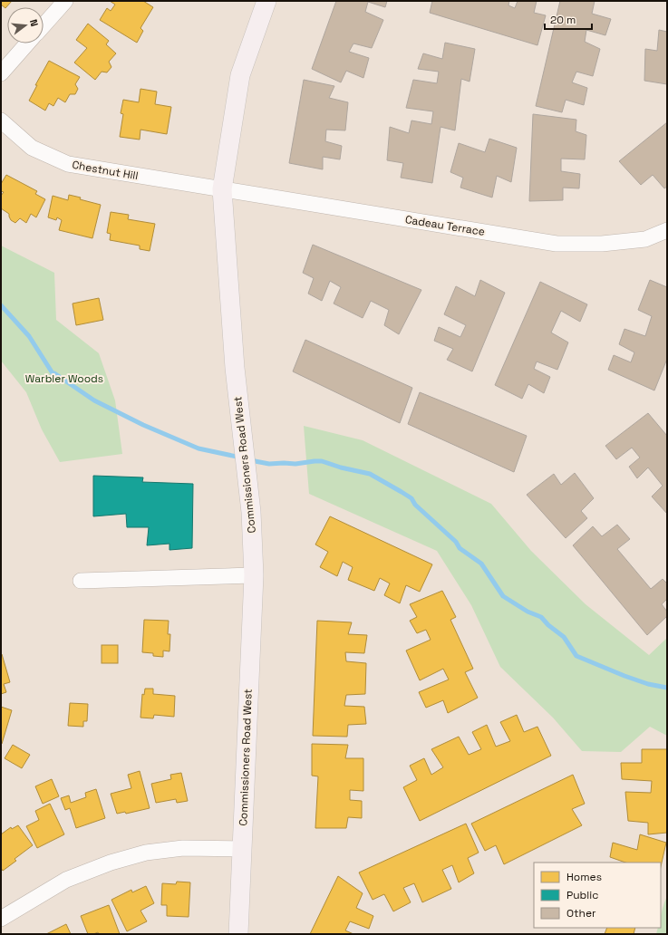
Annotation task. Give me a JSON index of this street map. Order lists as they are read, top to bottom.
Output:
{
  "streets": {
    "main road": ["Commissioners Road West"],
    "street": ["Chestnut Hill", "Cadeau Terrace"]
  },
  "crossings": [
    ["Chestnut Hill", "Cadeau Terrace"],
    ["Chestnut Hill", "Commissioners Road West"],
    ["Cadeau Terrace", "Commissioners Road West"]
  ],
  "parks": ["Warbler Woods"],
  "legend": ["Homes", "Public", "Other"],
  "scale_bar": "20 m",
  "north": "right"
}
